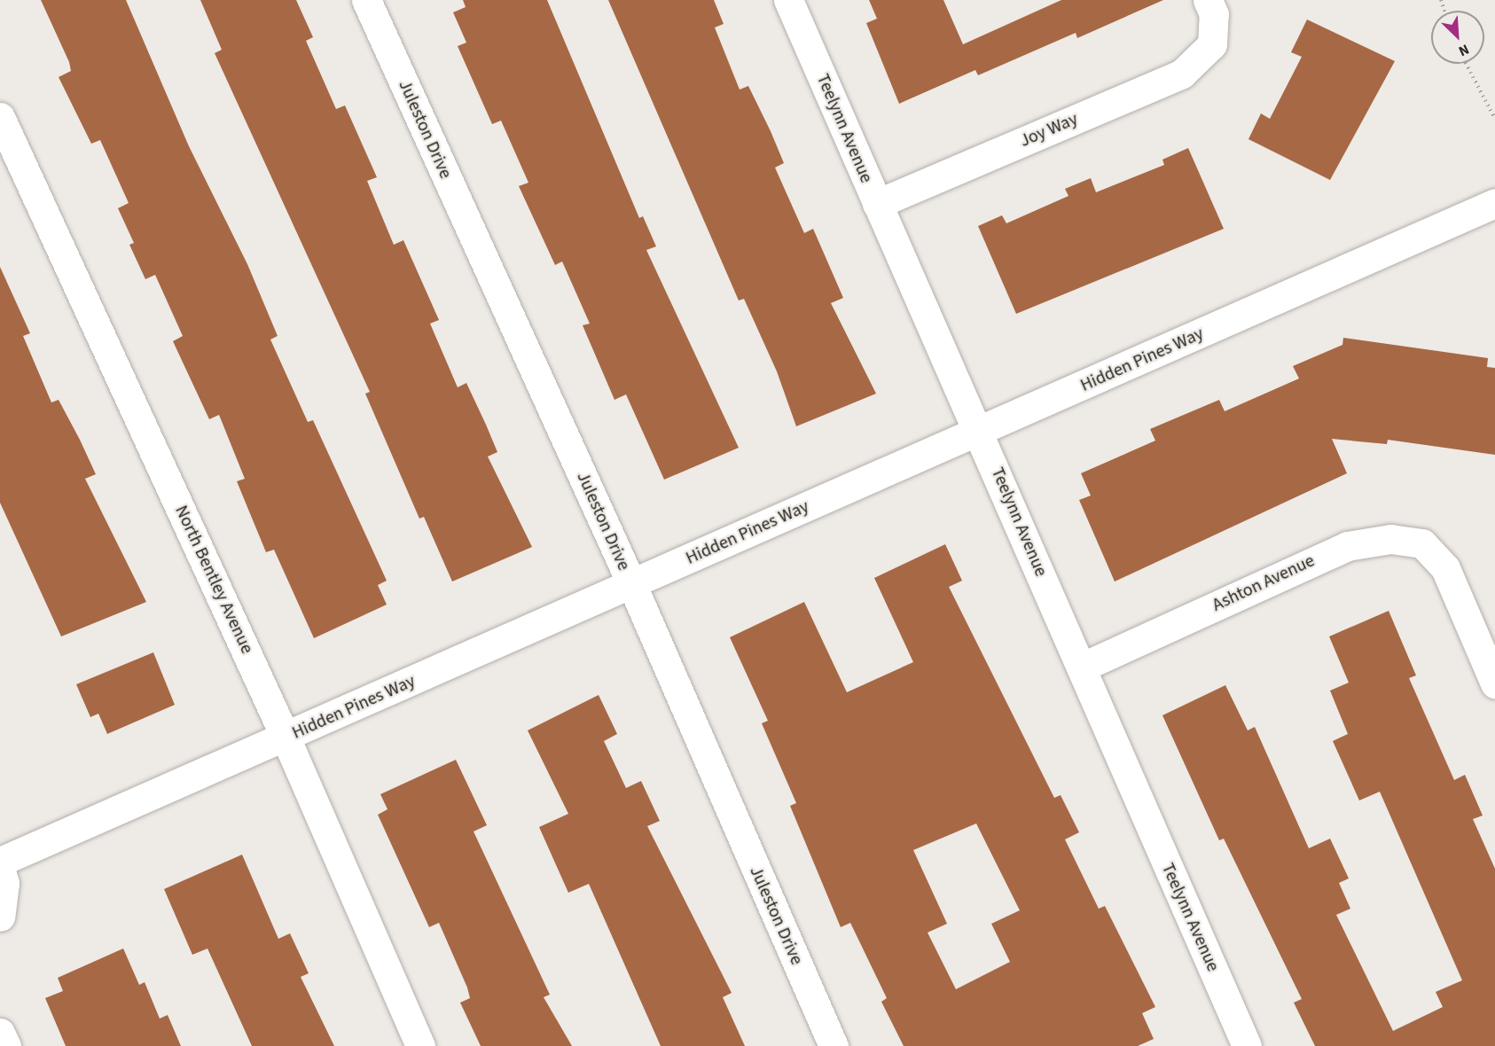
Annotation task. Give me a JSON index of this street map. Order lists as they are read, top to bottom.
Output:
{
  "streets": {
    "street": [
      "Teelynn Avenue",
      "Juleston Drive",
      "Joy Way",
      "Hidden Pines Way",
      "North Bentley Avenue",
      "Ashton Avenue"
    ]
  },
  "crossings": [
    ["Teelynn Avenue", "Joy Way"],
    ["Teelynn Avenue", "Hidden Pines Way"],
    ["Teelynn Avenue", "Ashton Avenue"],
    ["Juleston Drive", "Hidden Pines Way"],
    ["Hidden Pines Way", "North Bentley Avenue"]
  ],
  "north": "bottom right"
}
